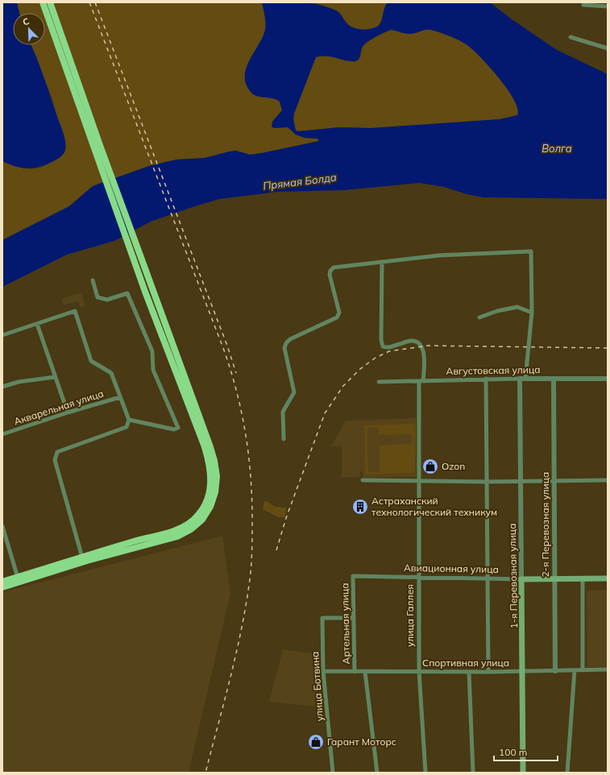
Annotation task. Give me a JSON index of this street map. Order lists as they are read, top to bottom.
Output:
{
  "streets": {
    "main road": ["Авиационная улица", "1-я Перевозная улица"],
    "street": [
      "Августовская улица",
      "Акварельная улица",
      "2-я Перевозная улица",
      "улица Галлея",
      "Артельная улица",
      "Спортивная улица",
      "улица Ботвина"
    ]
  },
  "crossings": [
    ["Августовская улица", "2-я Перевозная улица"],
    ["Августовская улица", "1-я Перевозная улица"],
    ["Августовская улица", "улица Галлея"],
    ["2-я Перевозная улица", "Авиационная улица"],
    ["2-я Перевозная улица", "Спортивная улица"],
    ["Авиационная улица", "1-я Перевозная улица"],
    ["Авиационная улица", "улица Галлея"],
    ["Авиационная улица", "Артельная улица"],
    ["1-я Перевозная улица", "Спортивная улица"],
    ["улица Галлея", "Спортивная улица"],
    ["Артельная улица", "Спортивная улица"],
    ["Артельная улица", "улица Ботвина"],
    ["Спортивная улица", "улица Ботвина"]
  ],
  "water": ["Волга", "Прямая Болда"],
  "places": {
    "shop": ["Ozon", "Гарант Моторс"],
    "building": ["Астраханский технологический техникум"]
  },
  "scale_bar": "100 m",
  "north": "top left"
}
